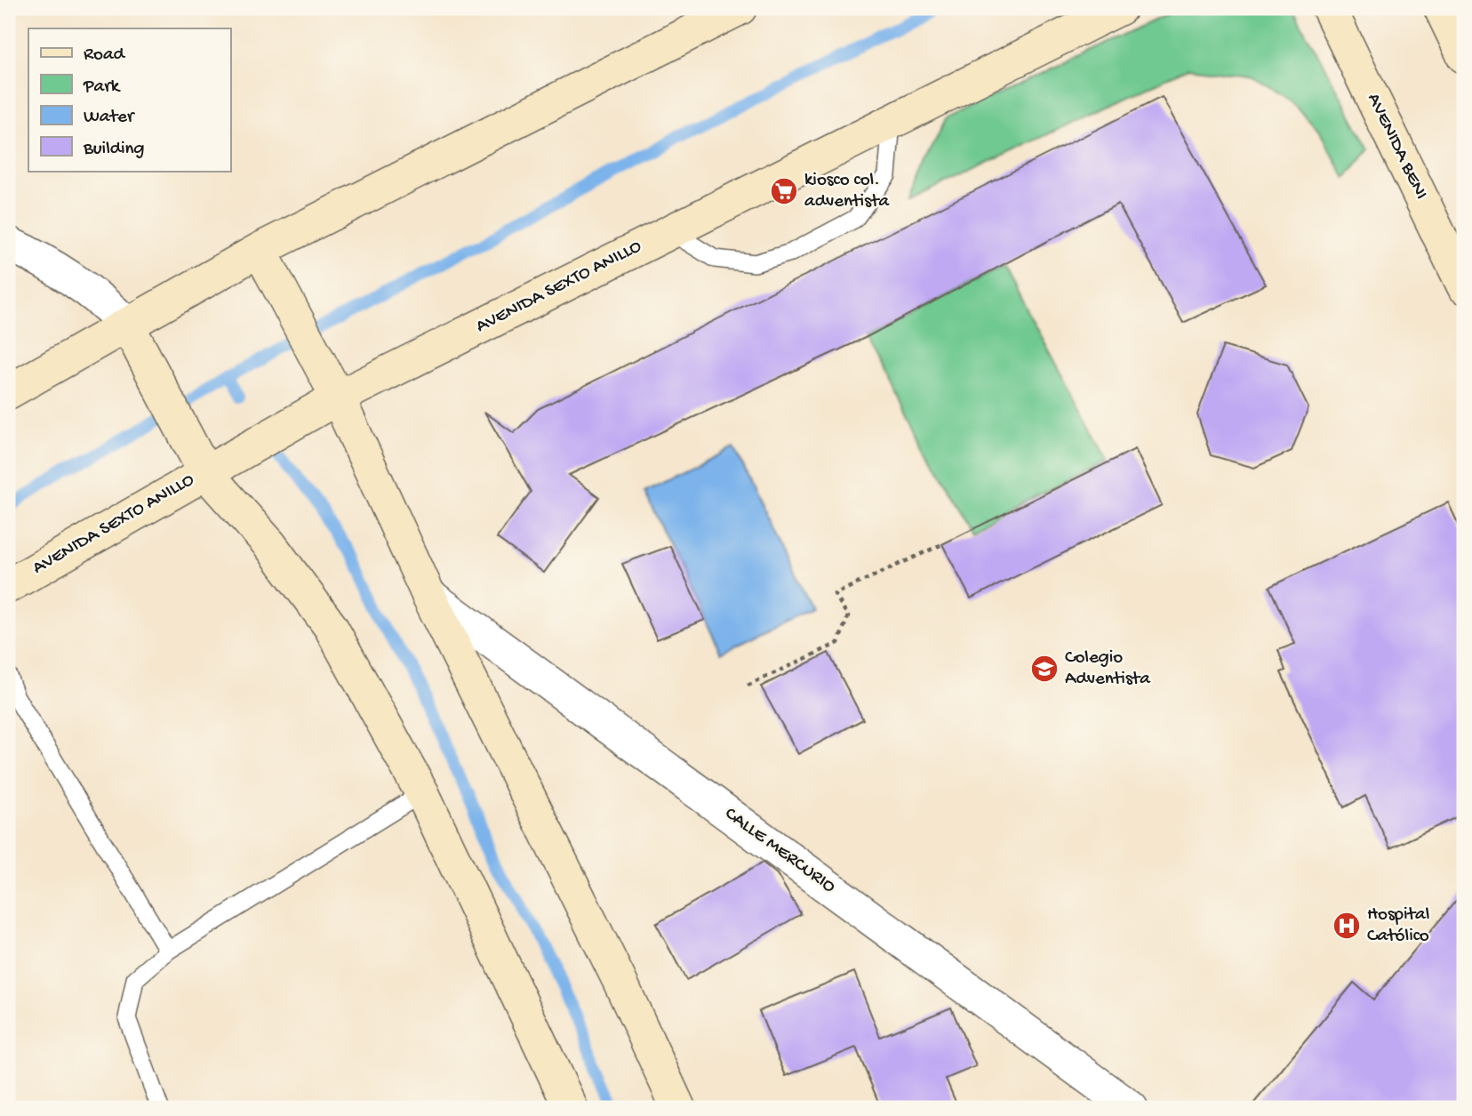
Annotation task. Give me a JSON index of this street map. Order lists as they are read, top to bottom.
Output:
{
  "streets": {
    "street": ["AVENIDA BENI", "AVENIDA SEXTO ANILLO", "CALLE MERCURIO"]
  },
  "places": {
    "supermarket": ["kiosco col. adventista"],
    "school or university": ["Colegio Adventista"],
    "hospital": ["Hospital Católico"]
  },
  "legend": [
    "Road",
    "Park",
    "Water",
    "Building"
  ]
}
